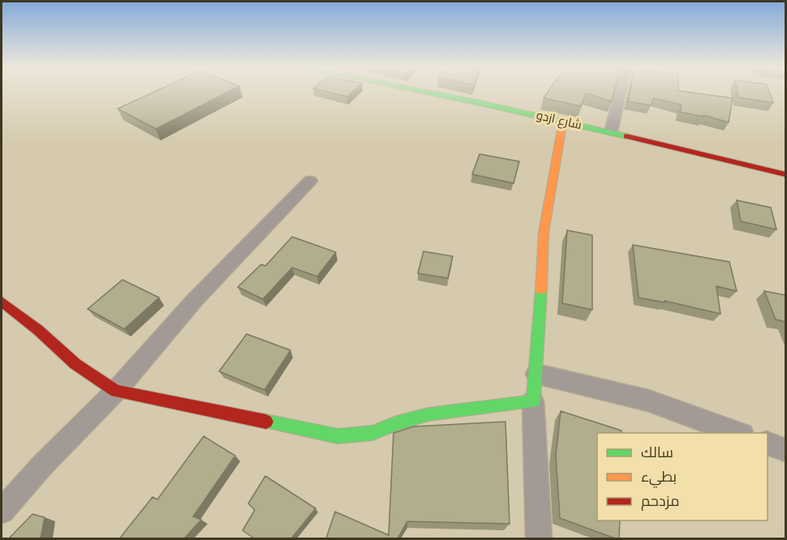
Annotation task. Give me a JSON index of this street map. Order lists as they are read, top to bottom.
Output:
{
  "streets": {
    "street": ["شارع ازدو"]
  },
  "legend": ["سالك", "بطيء", "مزدحم"]
}
